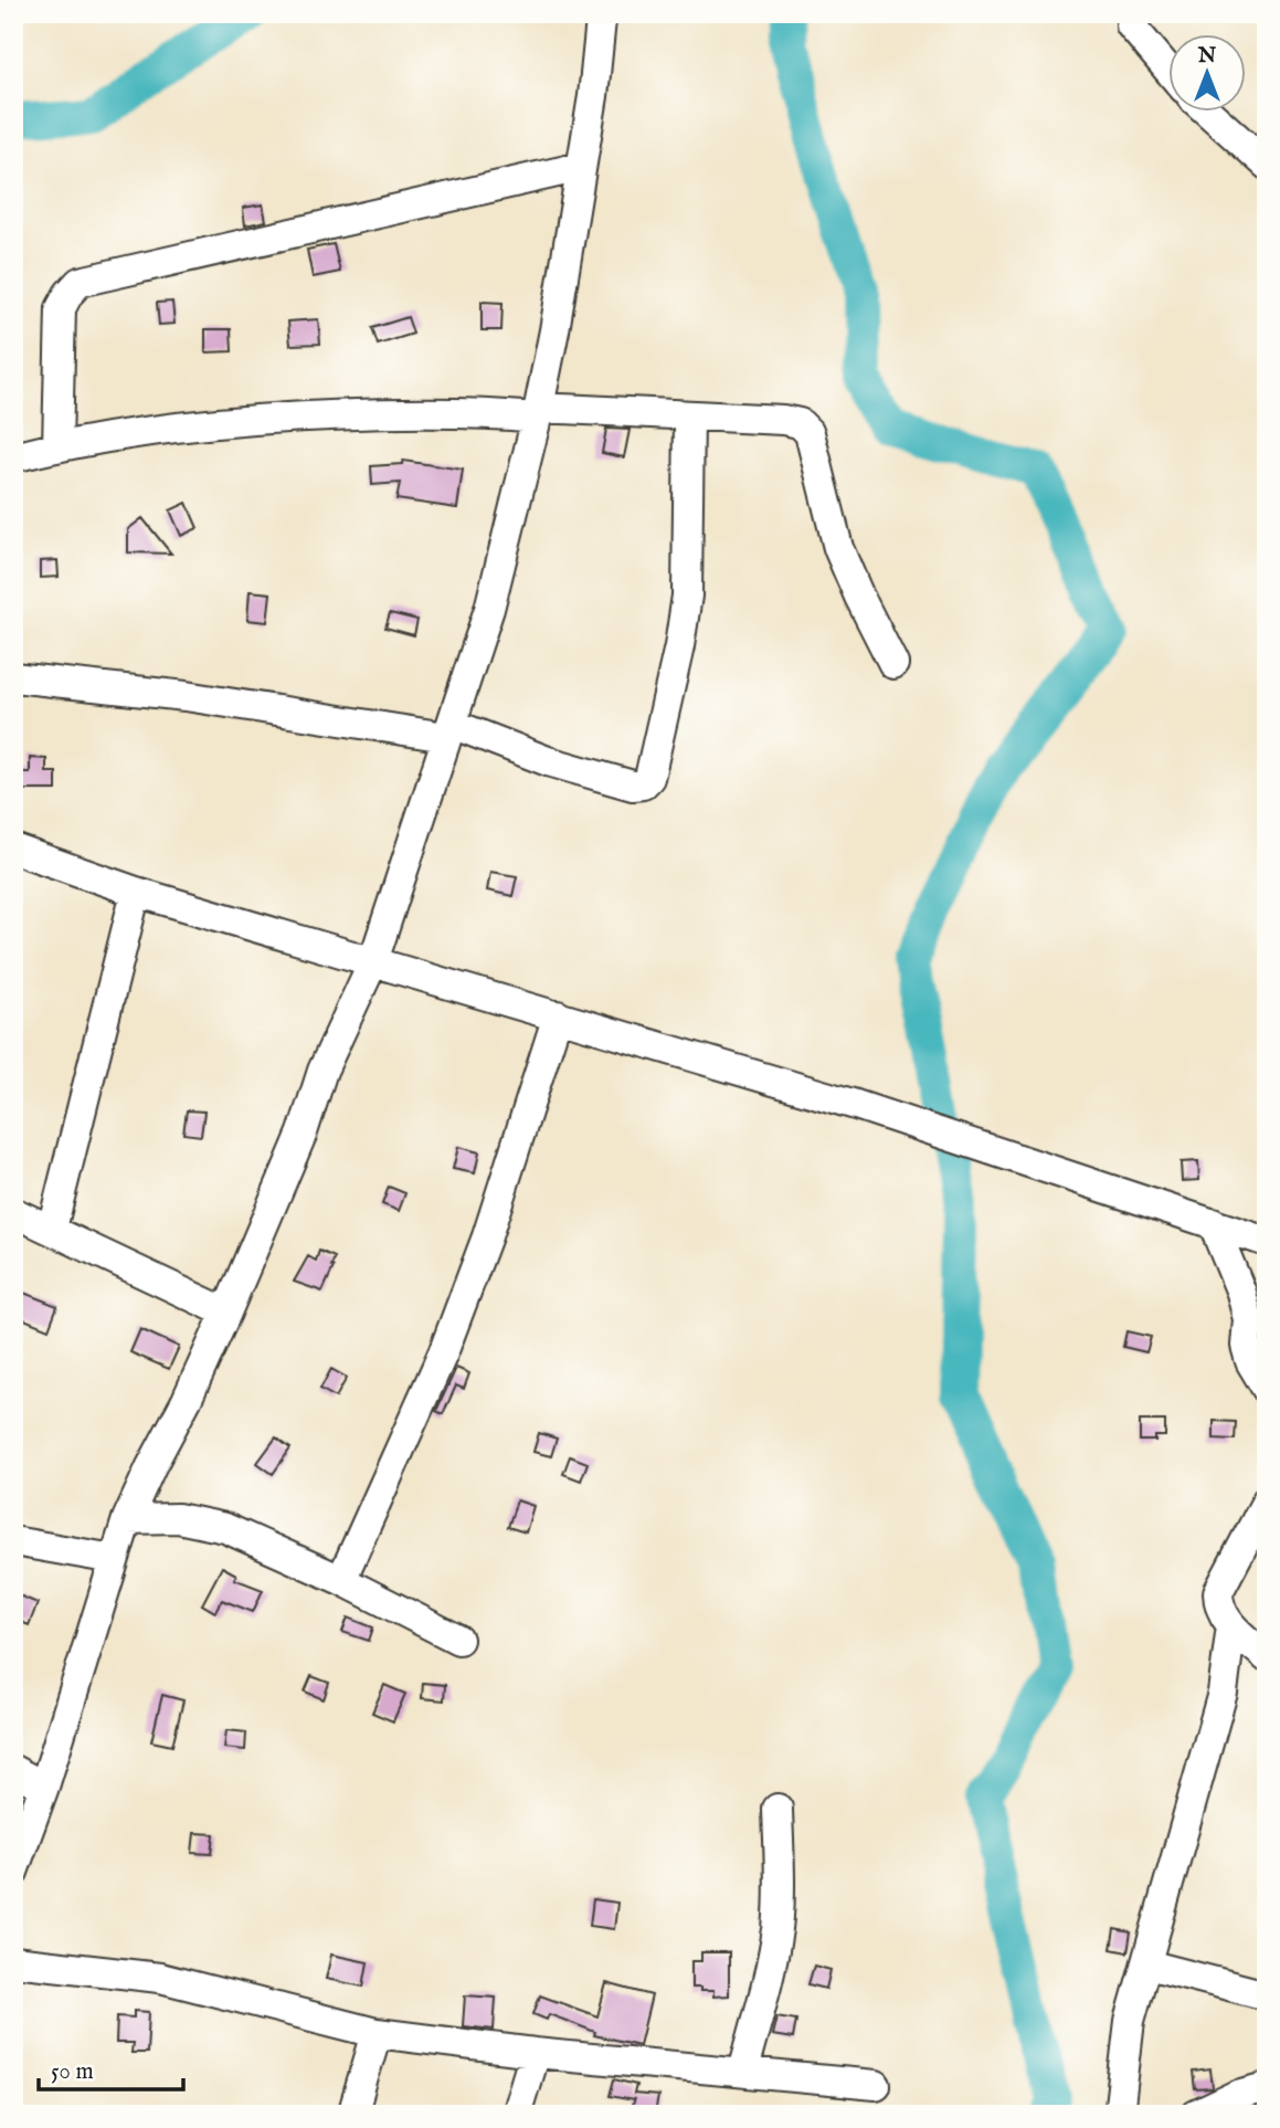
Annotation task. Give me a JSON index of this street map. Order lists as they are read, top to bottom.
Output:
{
  "scale_bar": "50 m",
  "north": "top"
}
